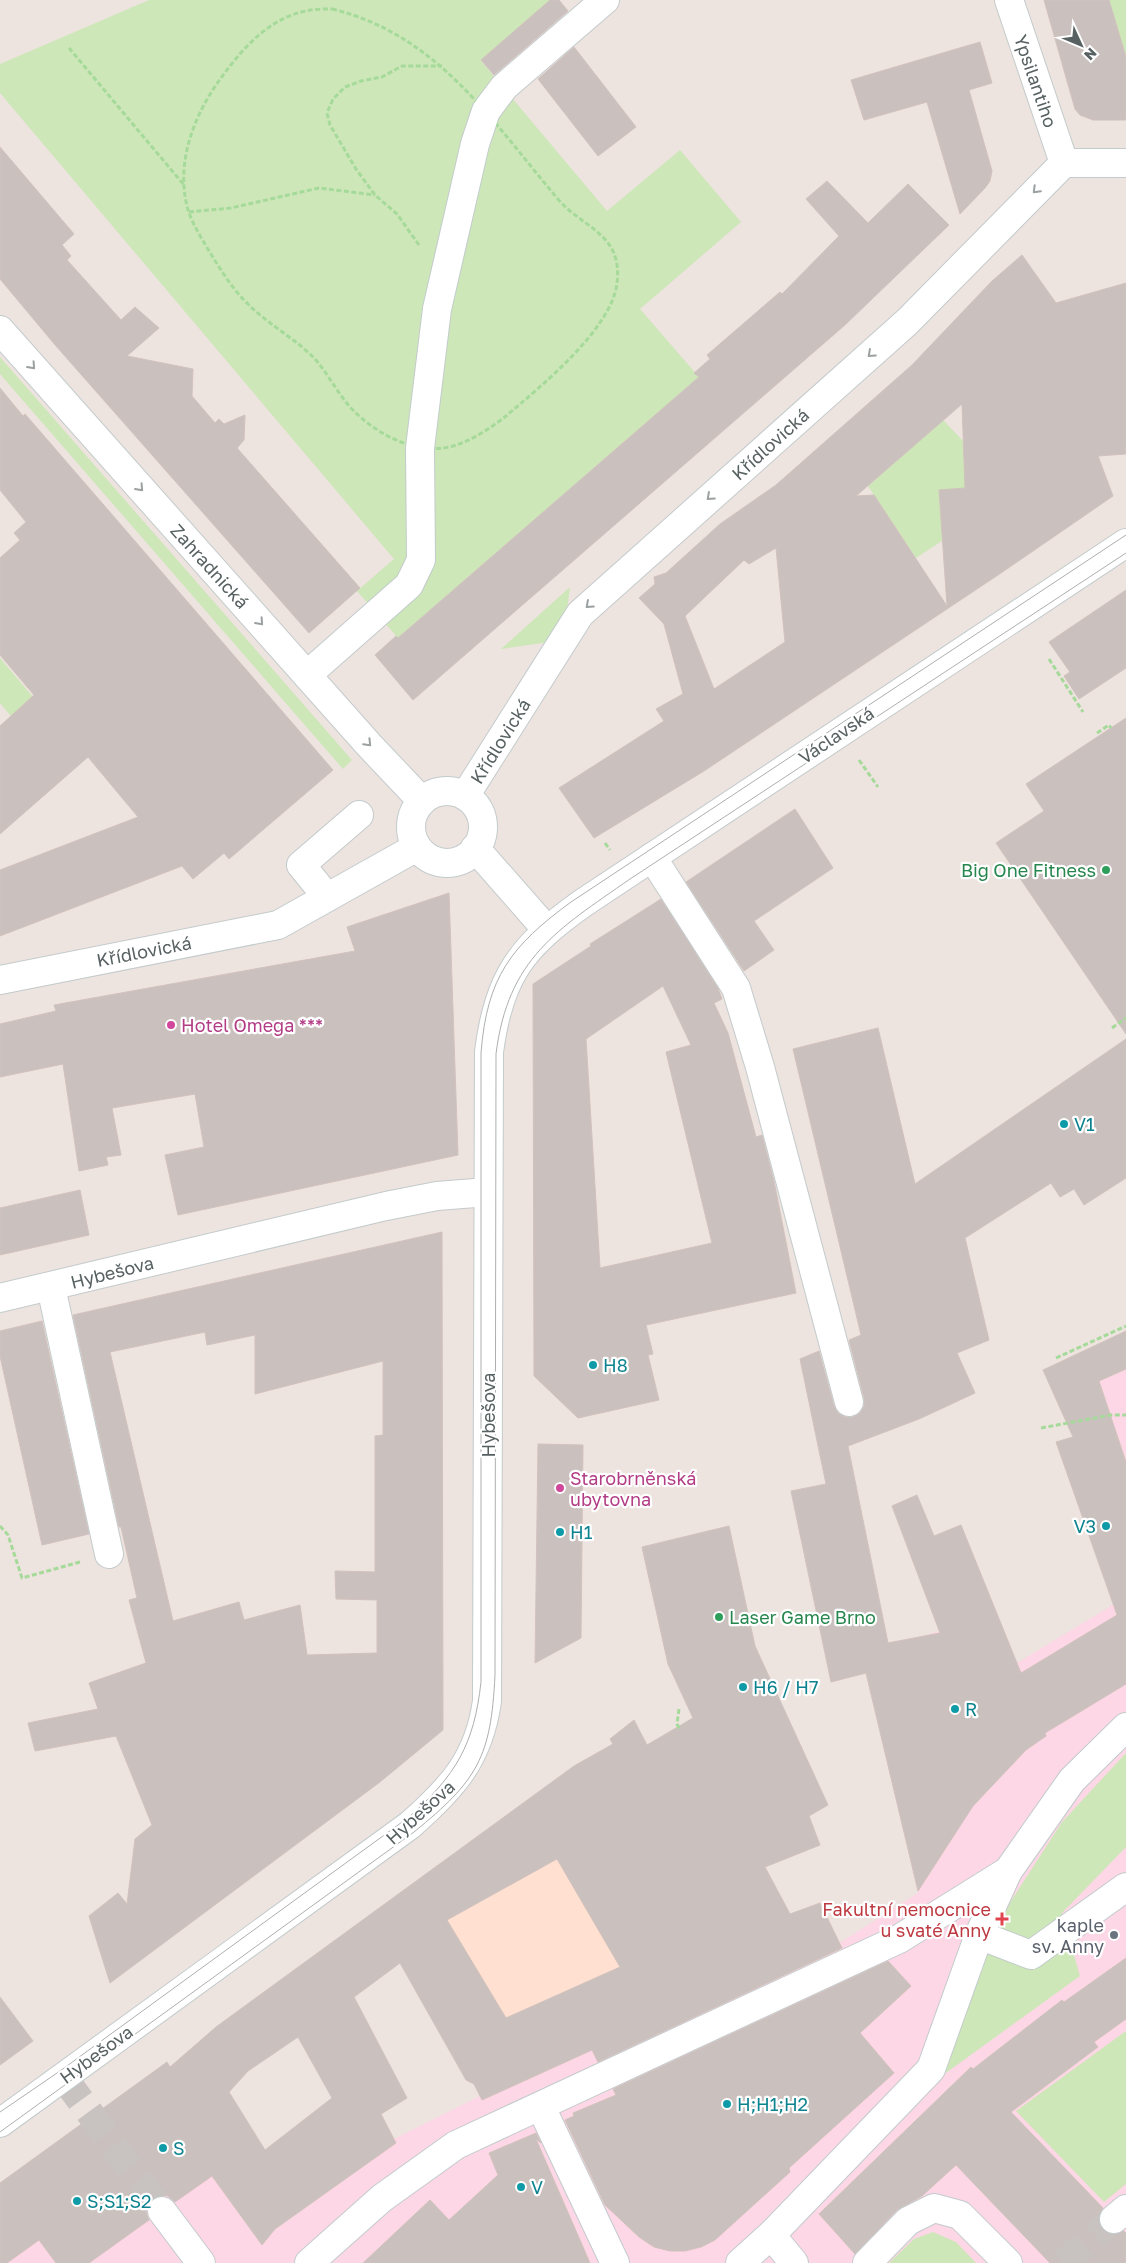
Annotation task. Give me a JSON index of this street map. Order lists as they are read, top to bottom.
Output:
{
  "streets": {
    "street": [
      "Ypsilantiho",
      "Křídlovická",
      "Zahradnická",
      "Václavská",
      "Hybešova"
    ]
  },
  "crossings": [
    ["Ypsilantiho", "Křídlovická"],
    ["Křídlovická", "Zahradnická"],
    ["Václavská", "Hybešova"]
  ],
  "one_way": ["Křídlovická", "Zahradnická"],
  "places": {
    "other": [
      "Big One Fitness",
      "Hotel Omega ***",
      "V1",
      "H8",
      "Starobrněnská ubytovna",
      "V3",
      "H1",
      "Laser Game Brno",
      "H6 / H7",
      "R",
      "kaple sv. Anny",
      "H;H1;H2",
      "S",
      "V",
      "S;S1;S2"
    ],
    "health": ["Fakultní nemocnice u svaté Anny"]
  },
  "north": "bottom right"
}
